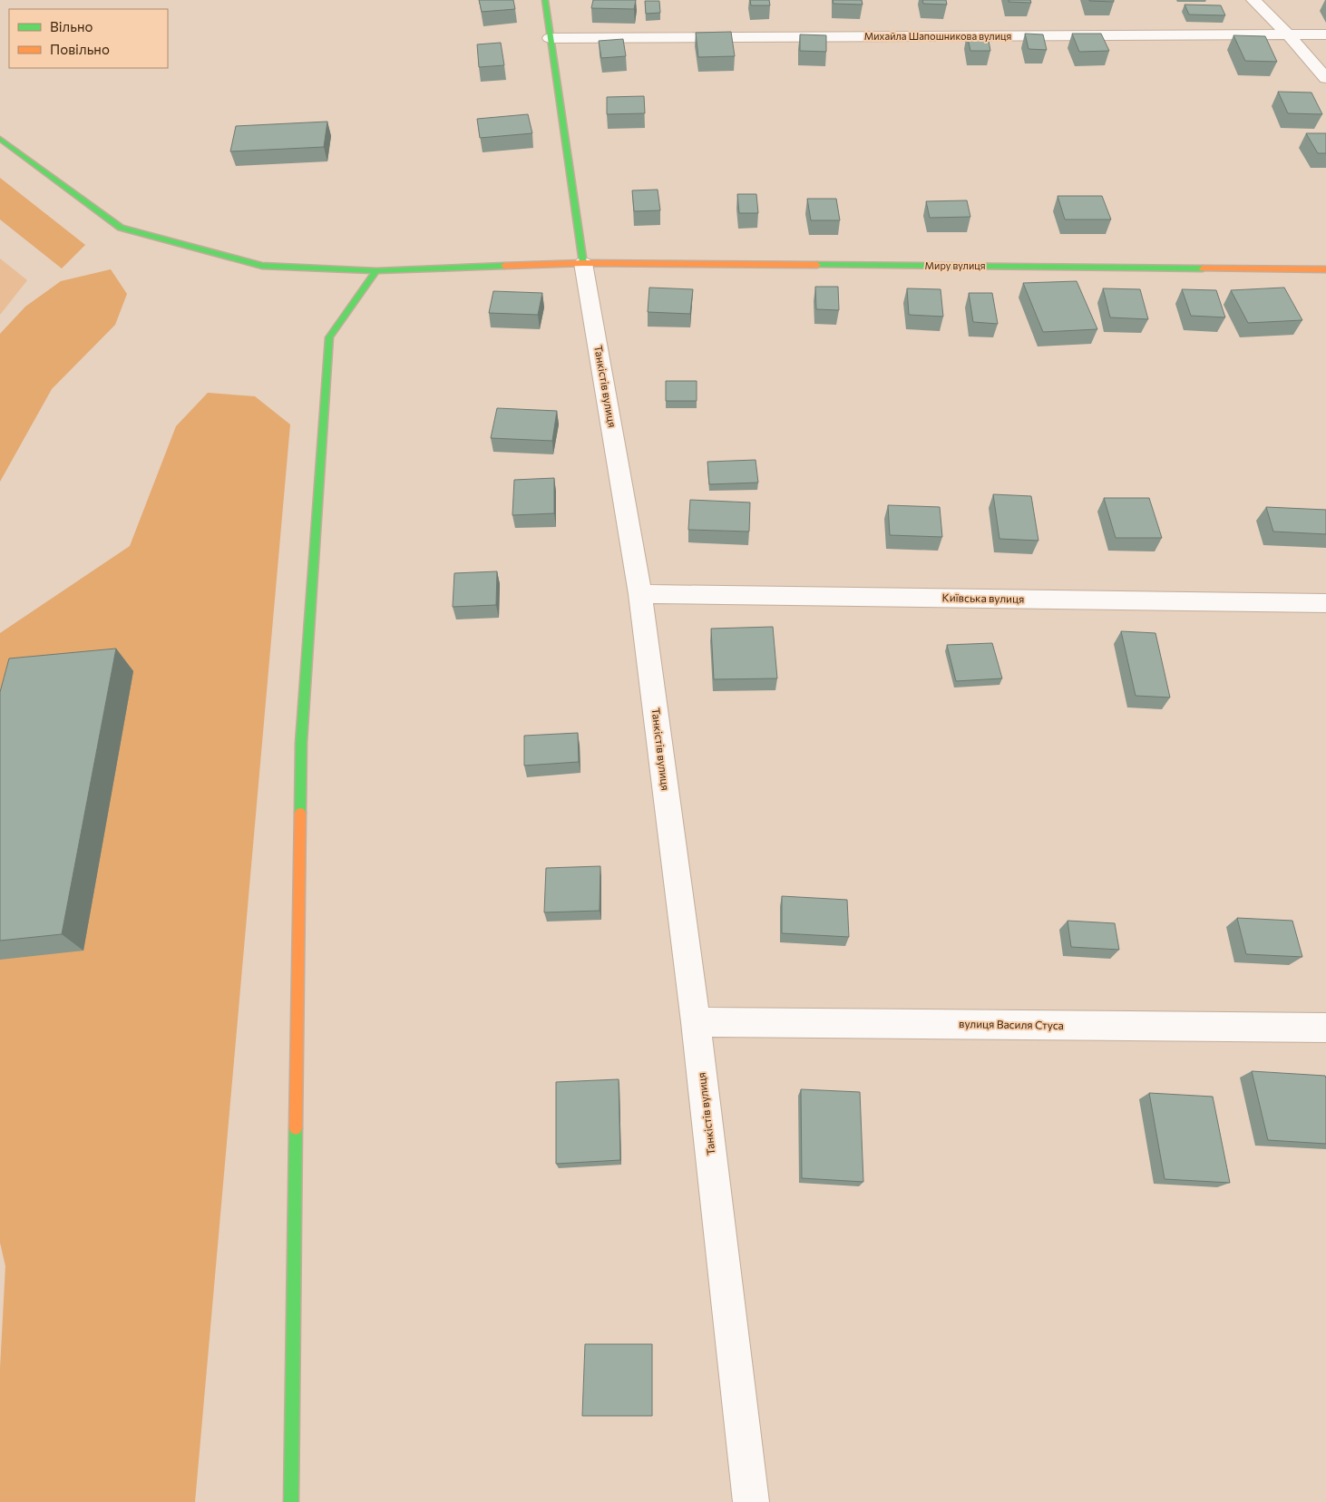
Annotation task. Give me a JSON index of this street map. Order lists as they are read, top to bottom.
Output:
{
  "streets": {
    "street": [
      "Михайла Шапошникова вулиця",
      "Миру вулиця",
      "Танкістів вулиця",
      "Київська вулиця",
      "вулиця Василя Стуса"
    ]
  },
  "crossings": [
    ["Михайла Шапошникова вулиця", "Танкістів вулиця"],
    ["Миру вулиця", "Танкістів вулиця"],
    ["Танкістів вулиця", "Київська вулиця"],
    ["Танкістів вулиця", "вулиця Василя Стуса"]
  ],
  "legend": ["Вільно", "Повільно"]
}
